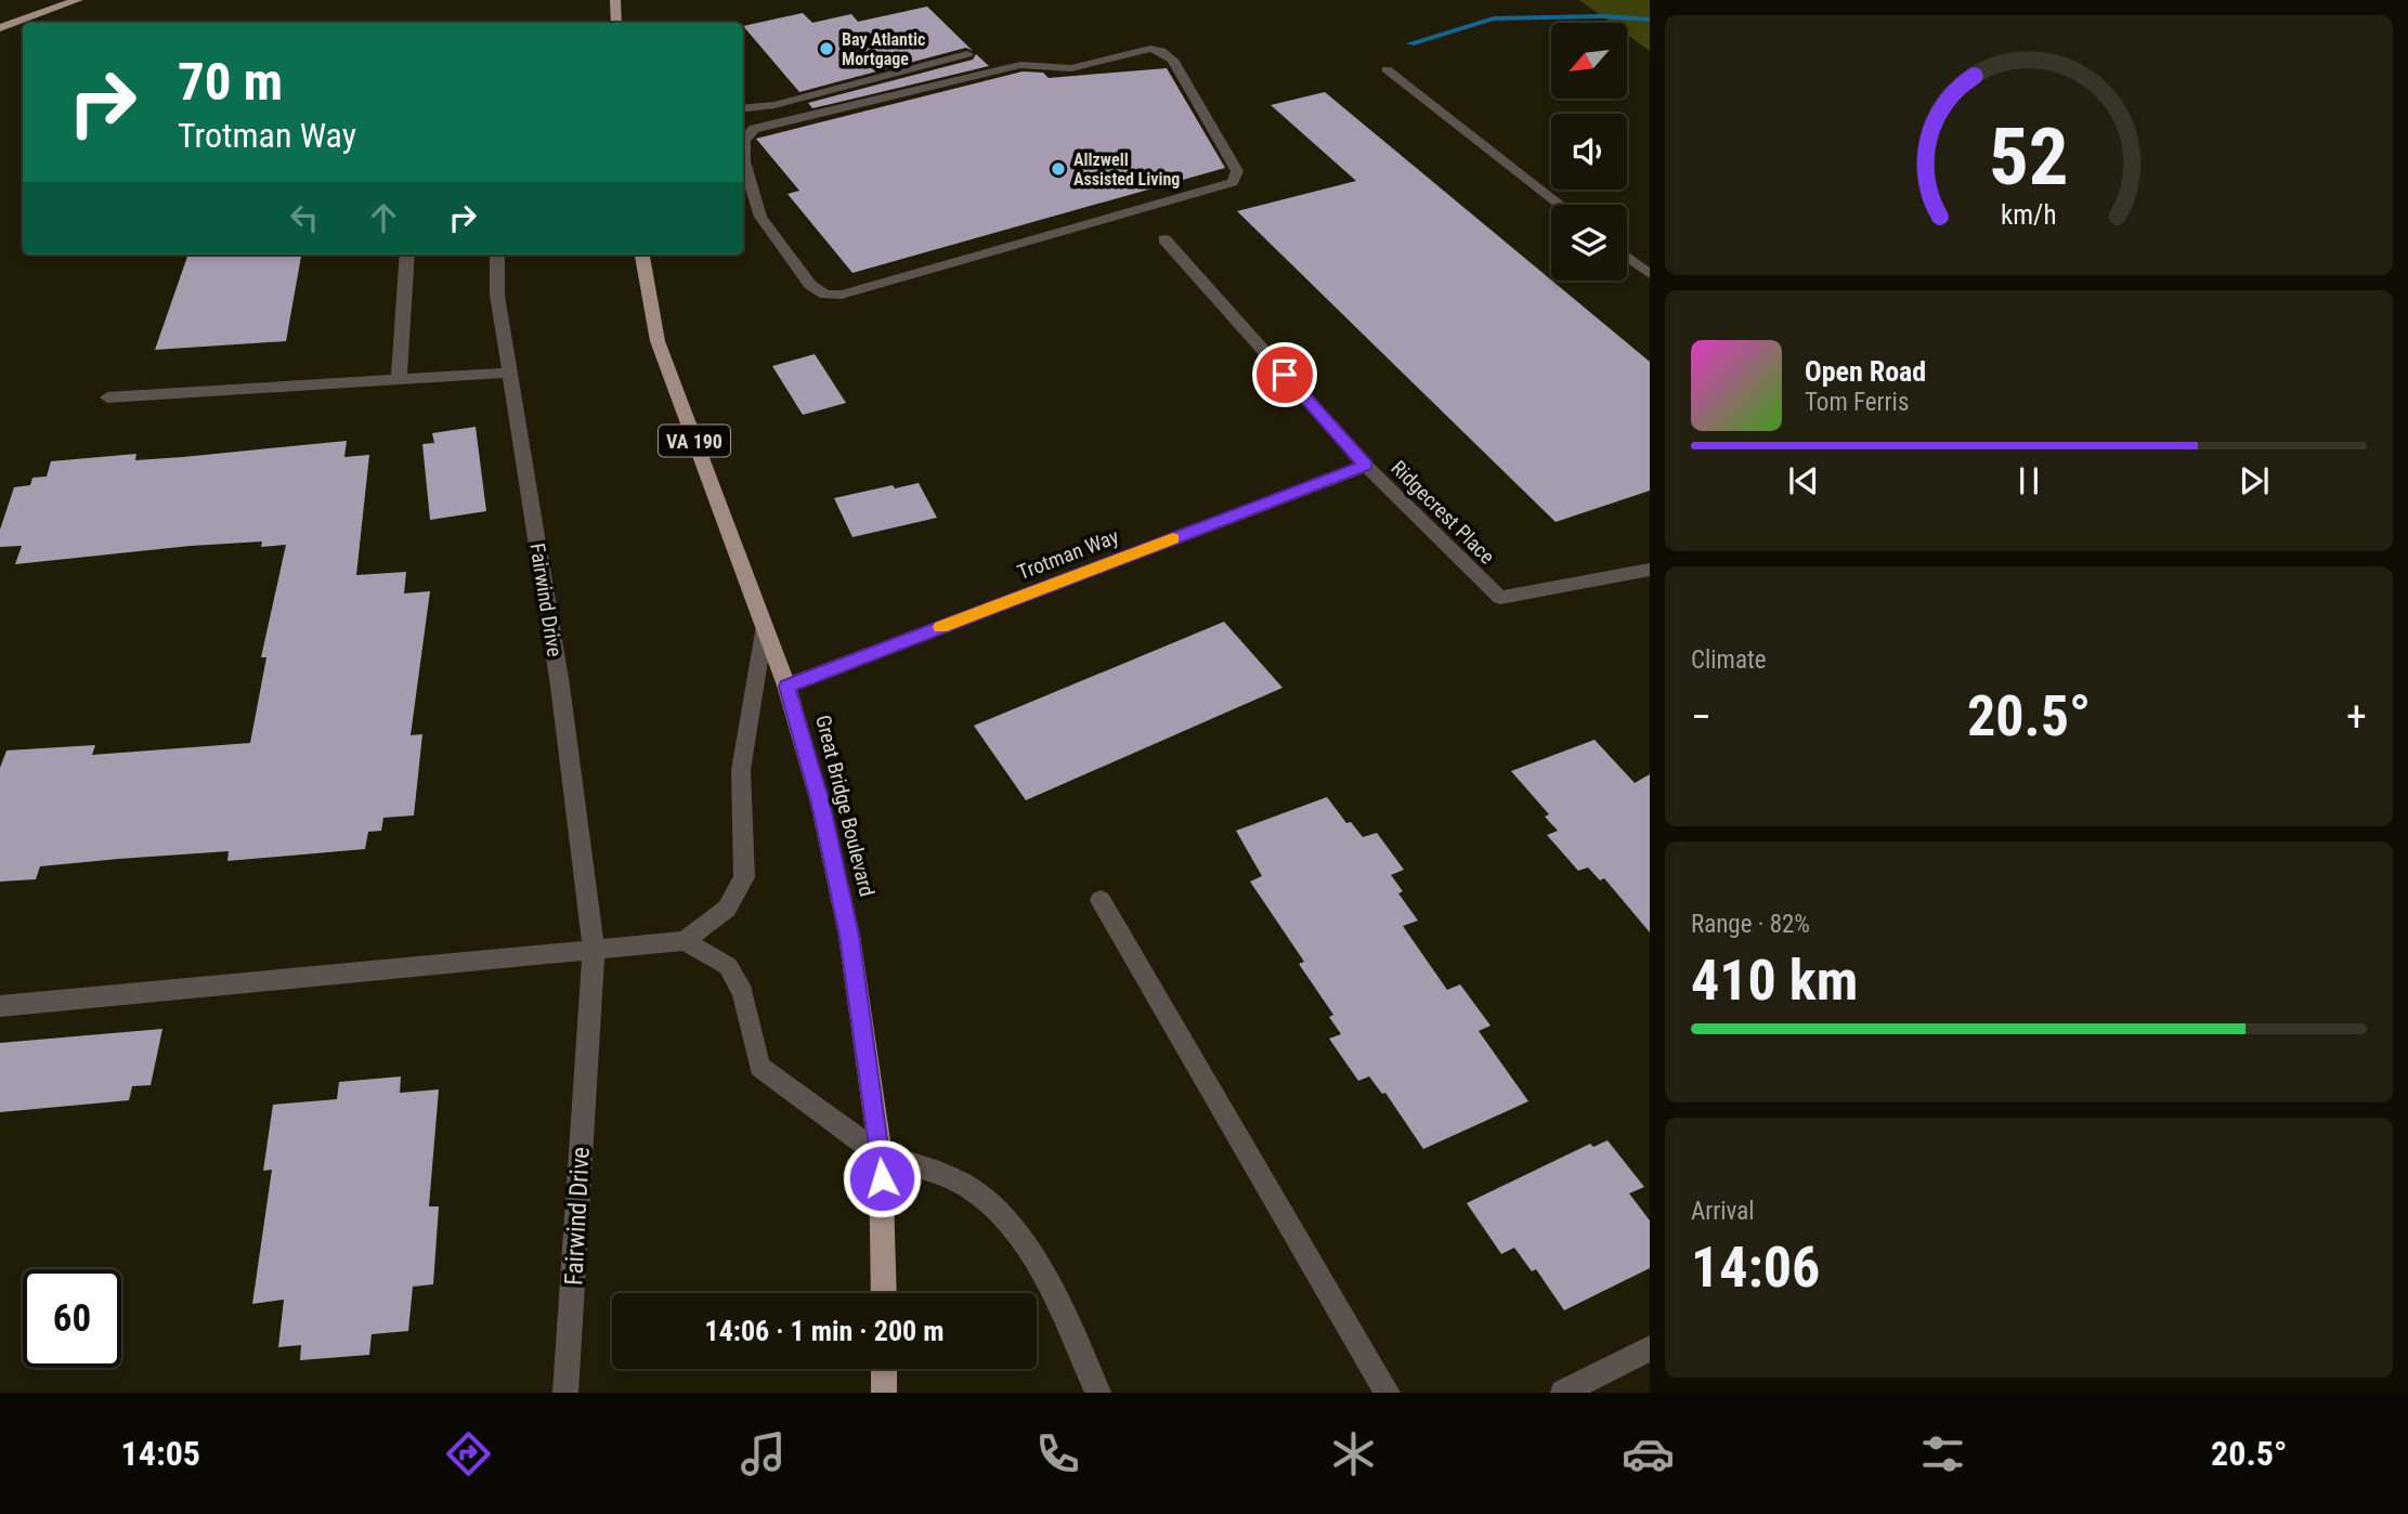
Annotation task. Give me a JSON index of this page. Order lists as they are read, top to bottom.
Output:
{
  "streets": {
    "main road": ["VA 190", "Great Bridge Boulevard"],
    "street": ["Ridgecrest Place", "Trotman Way", "Fairwind Drive"]
  },
  "crossings": [
    ["Ridgecrest Place", "Trotman Way"],
    ["Trotman Way", "Great Bridge Boulevard"]
  ],
  "places": ["Bay Atlantic Mortgage", "Allzwell Assisted Living"],
  "north": "bottom left",
  "page": {
    "turn": ["70 m", "Trotman Way"],
    "song": ["Open Road", "Tom Ferris"],
    "tile": [
      "Climate",
      ["Range · 82%", "410 km"],
      ["Arrival", "14:06"]
    ],
    "heat": ["−", "20.5°", "+"],
    "limit": "60",
    "trip": "14:06 · 1 min · 200 m",
    "tabs": ["14:05", "20.5°"],
    "gauge": ["52", "km/h"]
  }
}
